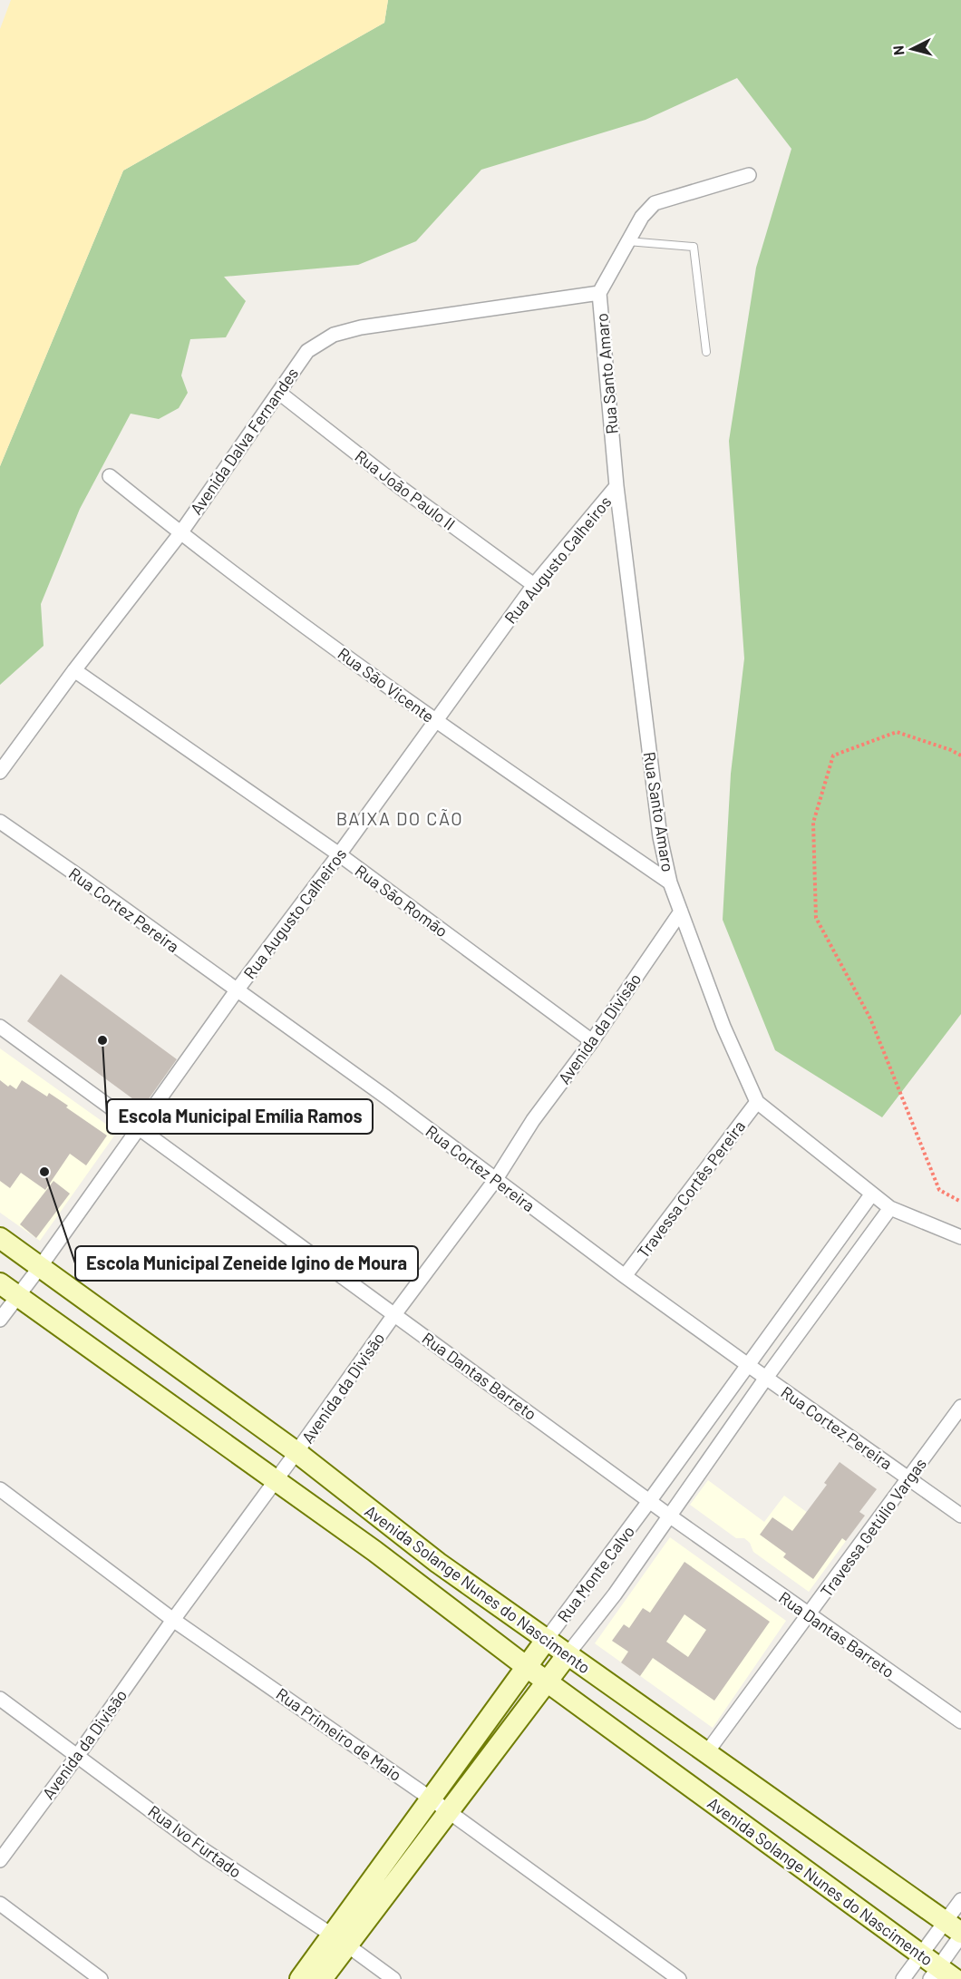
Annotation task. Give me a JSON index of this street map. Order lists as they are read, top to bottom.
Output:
{
  "streets": {
    "main road": ["Rua Monte Calvo", "Avenida Solange Nunes do Nascimento"],
    "street": [
      "Rua Santo Amaro",
      "Avenida Dalva Fernandes",
      "Rua João Paulo II",
      "Rua Augusto Calheiros",
      "Rua São Vicente",
      "Rua São Romão",
      "Rua Cortez Pereira",
      "Avenida da Divisão",
      "Travessa Cortês Pereira",
      "Rua Dantas Barreto",
      "Travessa Getúlio Vargas",
      "Rua Primeiro de Maio",
      "Rua Ivo Furtado"
    ]
  },
  "crossings": [
    ["Rua Santo Amaro", "Avenida Dalva Fernandes"],
    ["Rua Santo Amaro", "Rua Augusto Calheiros"],
    ["Rua Santo Amaro", "Rua São Vicente"],
    ["Rua Santo Amaro", "Avenida da Divisão"],
    ["Rua Santo Amaro", "Travessa Cortês Pereira"],
    ["Rua Santo Amaro", "Rua Monte Calvo"],
    ["Avenida Dalva Fernandes", "Rua João Paulo II"],
    ["Avenida Dalva Fernandes", "Rua São Vicente"],
    ["Avenida Dalva Fernandes", "Rua São Romão"],
    ["Rua João Paulo II", "Rua Augusto Calheiros"],
    ["Rua Augusto Calheiros", "Rua São Vicente"],
    ["Rua Augusto Calheiros", "Rua São Romão"],
    ["Rua Augusto Calheiros", "Rua Cortez Pereira"],
    ["Rua Augusto Calheiros", "Rua Dantas Barreto"],
    ["Rua Augusto Calheiros", "Avenida Solange Nunes do Nascimento"],
    ["Rua São Romão", "Avenida da Divisão"],
    ["Rua Cortez Pereira", "Avenida da Divisão"],
    ["Rua Cortez Pereira", "Travessa Cortês Pereira"],
    ["Rua Cortez Pereira", "Travessa Getúlio Vargas"],
    ["Rua Cortez Pereira", "Rua Monte Calvo"],
    ["Avenida da Divisão", "Rua Dantas Barreto"],
    ["Avenida da Divisão", "Avenida Solange Nunes do Nascimento"],
    ["Avenida da Divisão", "Rua Primeiro de Maio"],
    ["Avenida da Divisão", "Rua Ivo Furtado"],
    ["Rua Dantas Barreto", "Travessa Getúlio Vargas"],
    ["Rua Dantas Barreto", "Rua Monte Calvo"],
    ["Travessa Getúlio Vargas", "Avenida Solange Nunes do Nascimento"],
    ["Rua Monte Calvo", "Avenida Solange Nunes do Nascimento"],
    ["Rua Monte Calvo", "Rua Primeiro de Maio"],
    ["Rua Monte Calvo", "Rua Ivo Furtado"]
  ],
  "districts": ["BAIXA DO CÃO"],
  "places": ["Escola Municipal Emília Ramos", "Escola Municipal Zeneide Igino de Moura"],
  "north": "left"
}
